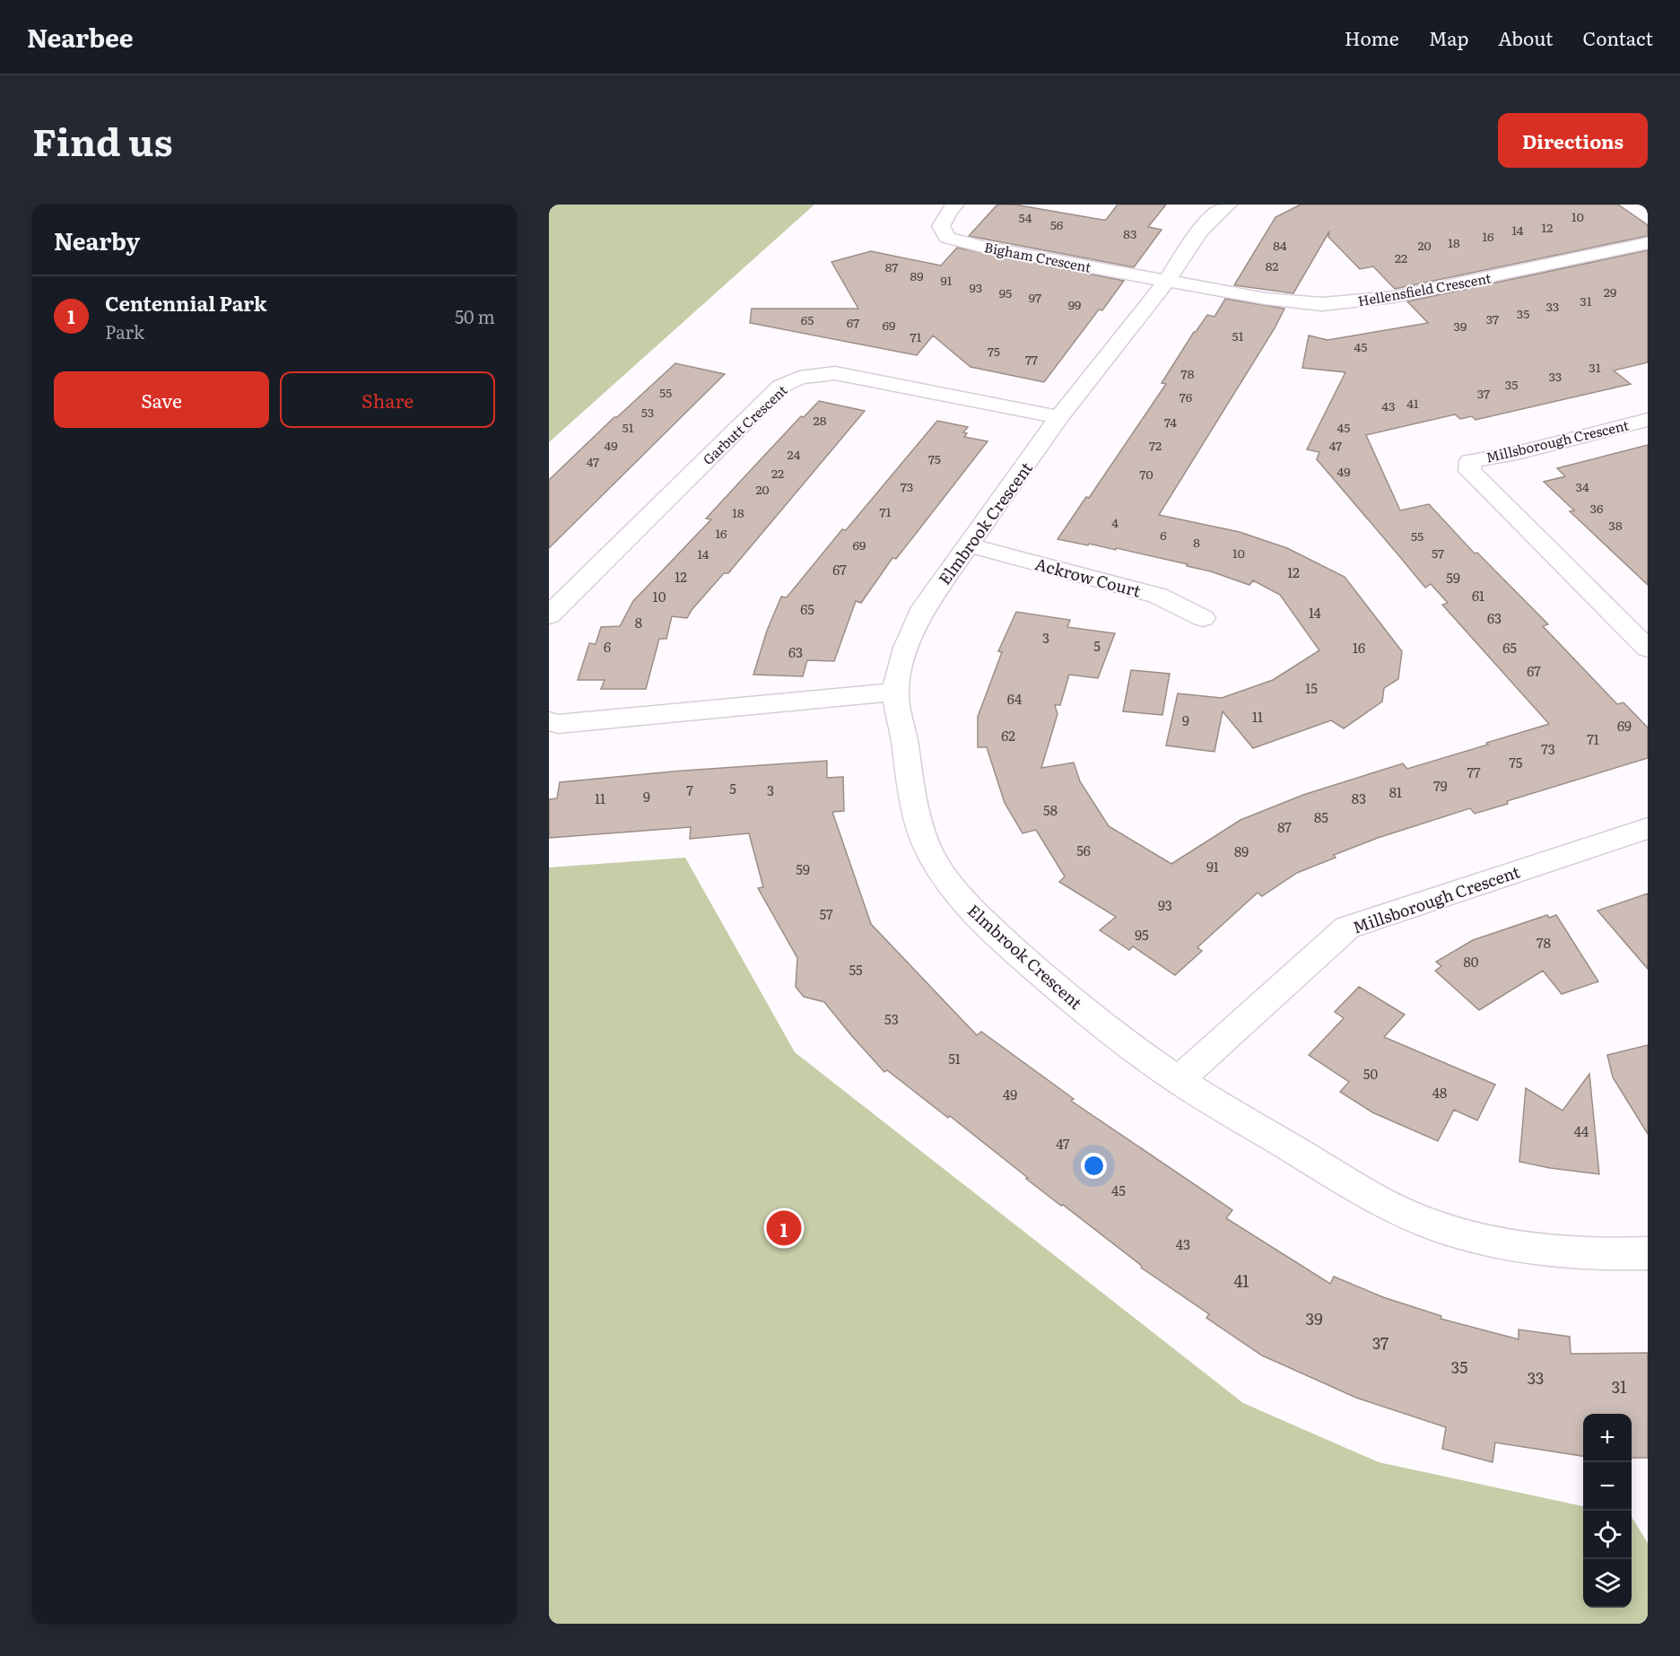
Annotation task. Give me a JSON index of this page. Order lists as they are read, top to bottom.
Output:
{
  "streets": {
    "street": [
      "Bigham Crescent",
      "Hellensfield Crescent",
      "Garbutt Crescent",
      "Millsborough Crescent",
      "Elmbrook Crescent",
      "Ackrow Court"
    ]
  },
  "crossings": [
    ["Bigham Crescent", "Hellensfield Crescent"],
    ["Bigham Crescent", "Elmbrook Crescent"],
    ["Hellensfield Crescent", "Elmbrook Crescent"],
    ["Garbutt Crescent", "Elmbrook Crescent"],
    ["Millsborough Crescent", "Elmbrook Crescent"],
    ["Elmbrook Crescent", "Ackrow Court"]
  ],
  "house_numbers": [
    "10",
    "54",
    "56",
    "12",
    "14",
    "83",
    "16",
    "18",
    "84",
    "20",
    "22",
    "82",
    "87",
    "89",
    "91",
    "93",
    "29",
    "95",
    "97",
    "31",
    "99",
    "33",
    "35",
    "37",
    "65",
    "67",
    "69",
    "39",
    "51",
    "71",
    "45",
    "75",
    "77",
    "31",
    "78",
    "33",
    "35",
    "55",
    "37",
    "76",
    "41",
    "43",
    "53",
    "28",
    "74",
    "51",
    "45",
    "49",
    "72",
    "47",
    "24",
    "75",
    "47",
    "49",
    "22",
    "70",
    "73",
    "34",
    "20",
    "36",
    "71",
    "18",
    "4",
    "38",
    "16",
    "6",
    "55",
    "8",
    "69",
    "10",
    "57",
    "14",
    "67",
    "12",
    "12",
    "59",
    "61",
    "10",
    "65",
    "14",
    "63",
    "8",
    "3",
    "5",
    "6",
    "16",
    "65",
    "63",
    "67",
    "15",
    "64",
    "11",
    "9",
    "69",
    "62",
    "71",
    "73",
    "75",
    "77",
    "79",
    "5",
    "7",
    "3",
    "81",
    "9",
    "11",
    "83",
    "58",
    "85",
    "87",
    "56",
    "89",
    "91",
    "59",
    "93",
    "57",
    "95",
    "78",
    "80",
    "55",
    "53",
    "51",
    "50",
    "48",
    "49",
    "44",
    "47",
    "45",
    "43",
    "41",
    "39",
    "37",
    "35",
    "33",
    "31"
  ],
  "page": {
    "header": "Nearbee",
    "nav": [
      "Home",
      "Map",
      "About",
      "Contact"
    ],
    "title": "Find us",
    "buttons": [
      "Directions",
      ["Save", "Share"]
    ],
    "heading": "Nearby",
    "list": [
      {
        "mark": "1",
        "name": "Centennial Park",
        "note": "Park",
        "value": "50 m"
      }
    ],
    "pins": "1",
    "map_buttons": ["+", "−"]
  }
}
